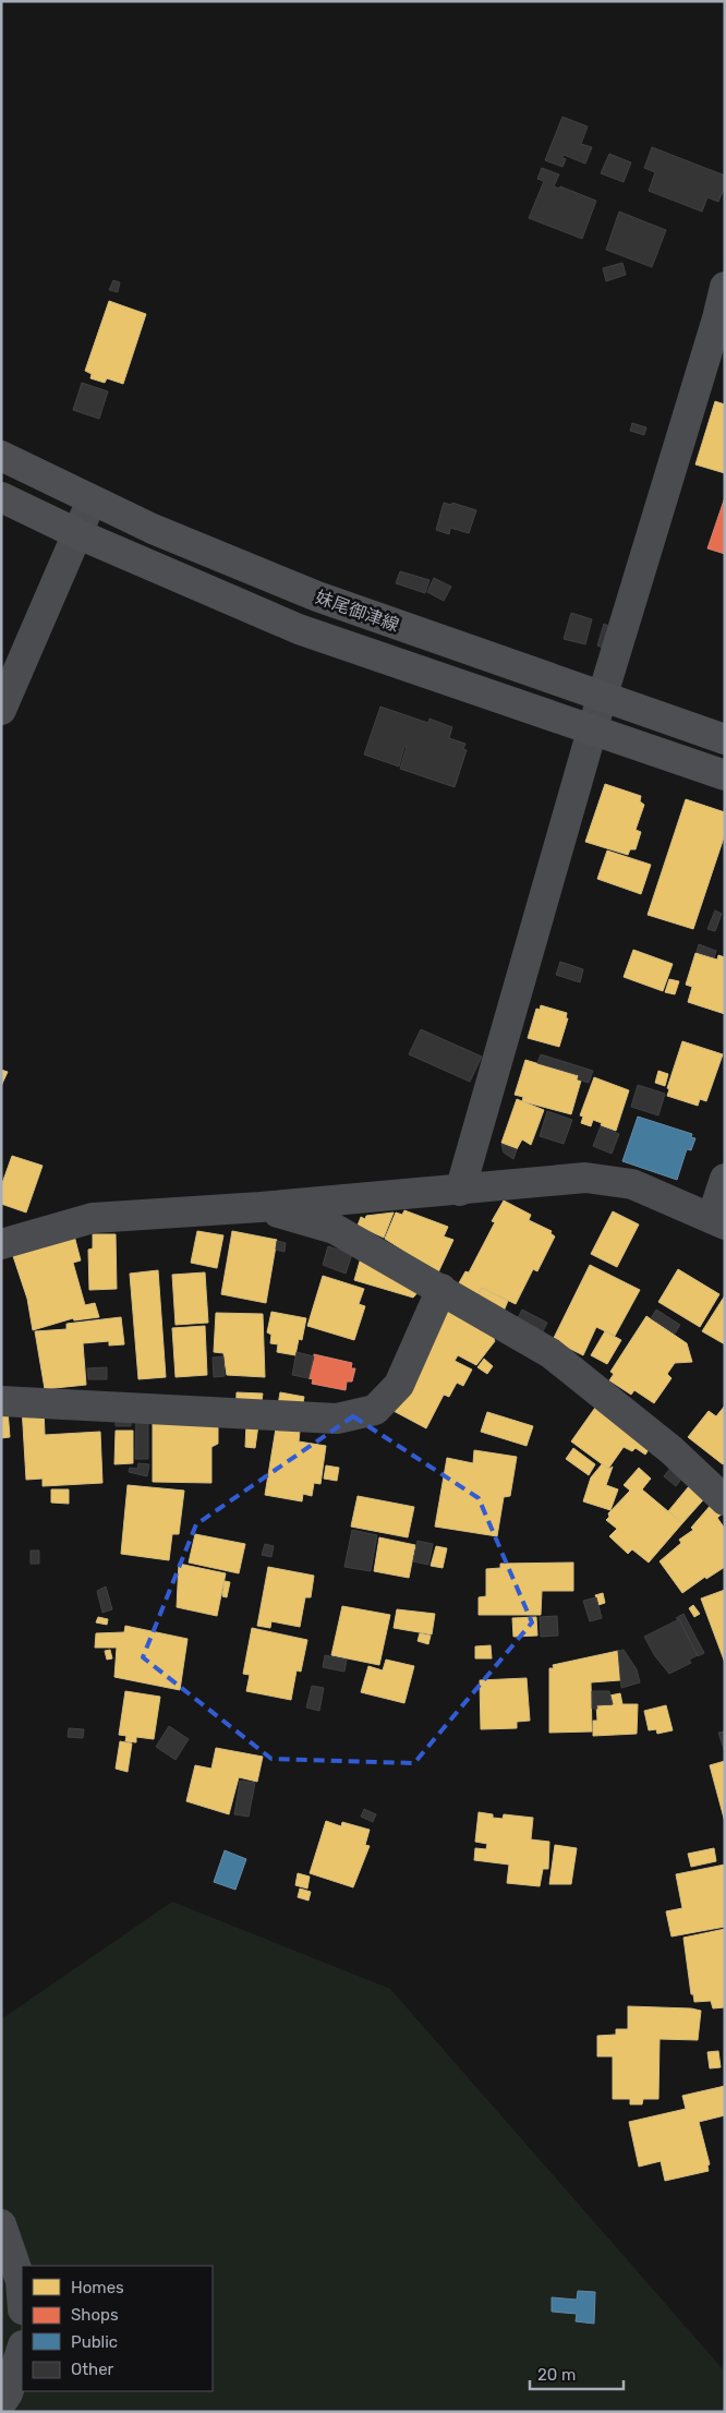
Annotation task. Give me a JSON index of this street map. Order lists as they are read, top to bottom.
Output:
{
  "streets": {
    "main road": ["妹尾御津線"]
  },
  "legend": [
    "Homes",
    "Shops",
    "Public",
    "Other"
  ],
  "scale_bar": "20 m"
}
